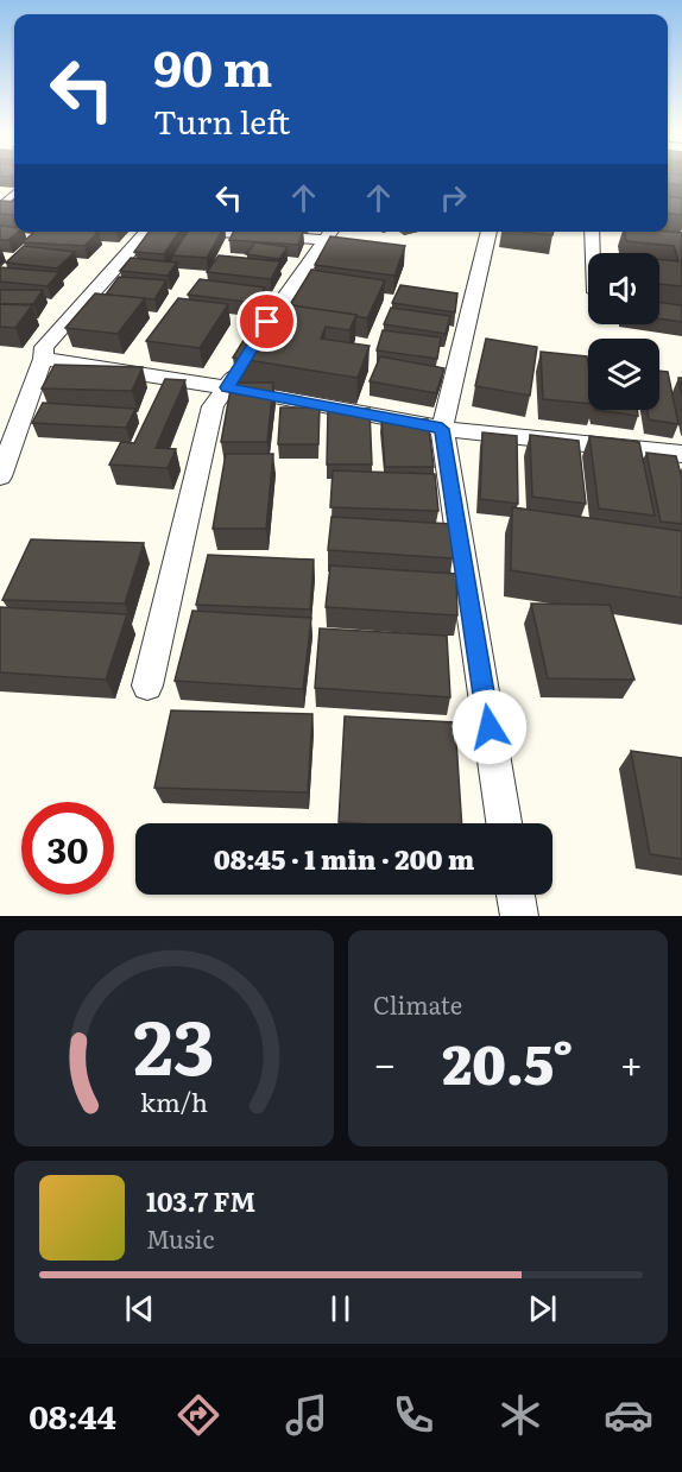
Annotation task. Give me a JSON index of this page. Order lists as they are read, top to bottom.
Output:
{
  "page": {
    "turn": ["90 m", "Turn left"],
    "limit": "30",
    "trip": "08:45 · 1 min · 200 m",
    "tile": "Climate",
    "heat": ["−", "20.5°", "+"],
    "song": ["103.7 FM", "Music"],
    "tabs": "08:44",
    "gauge": ["23", "km/h"]
  }
}
